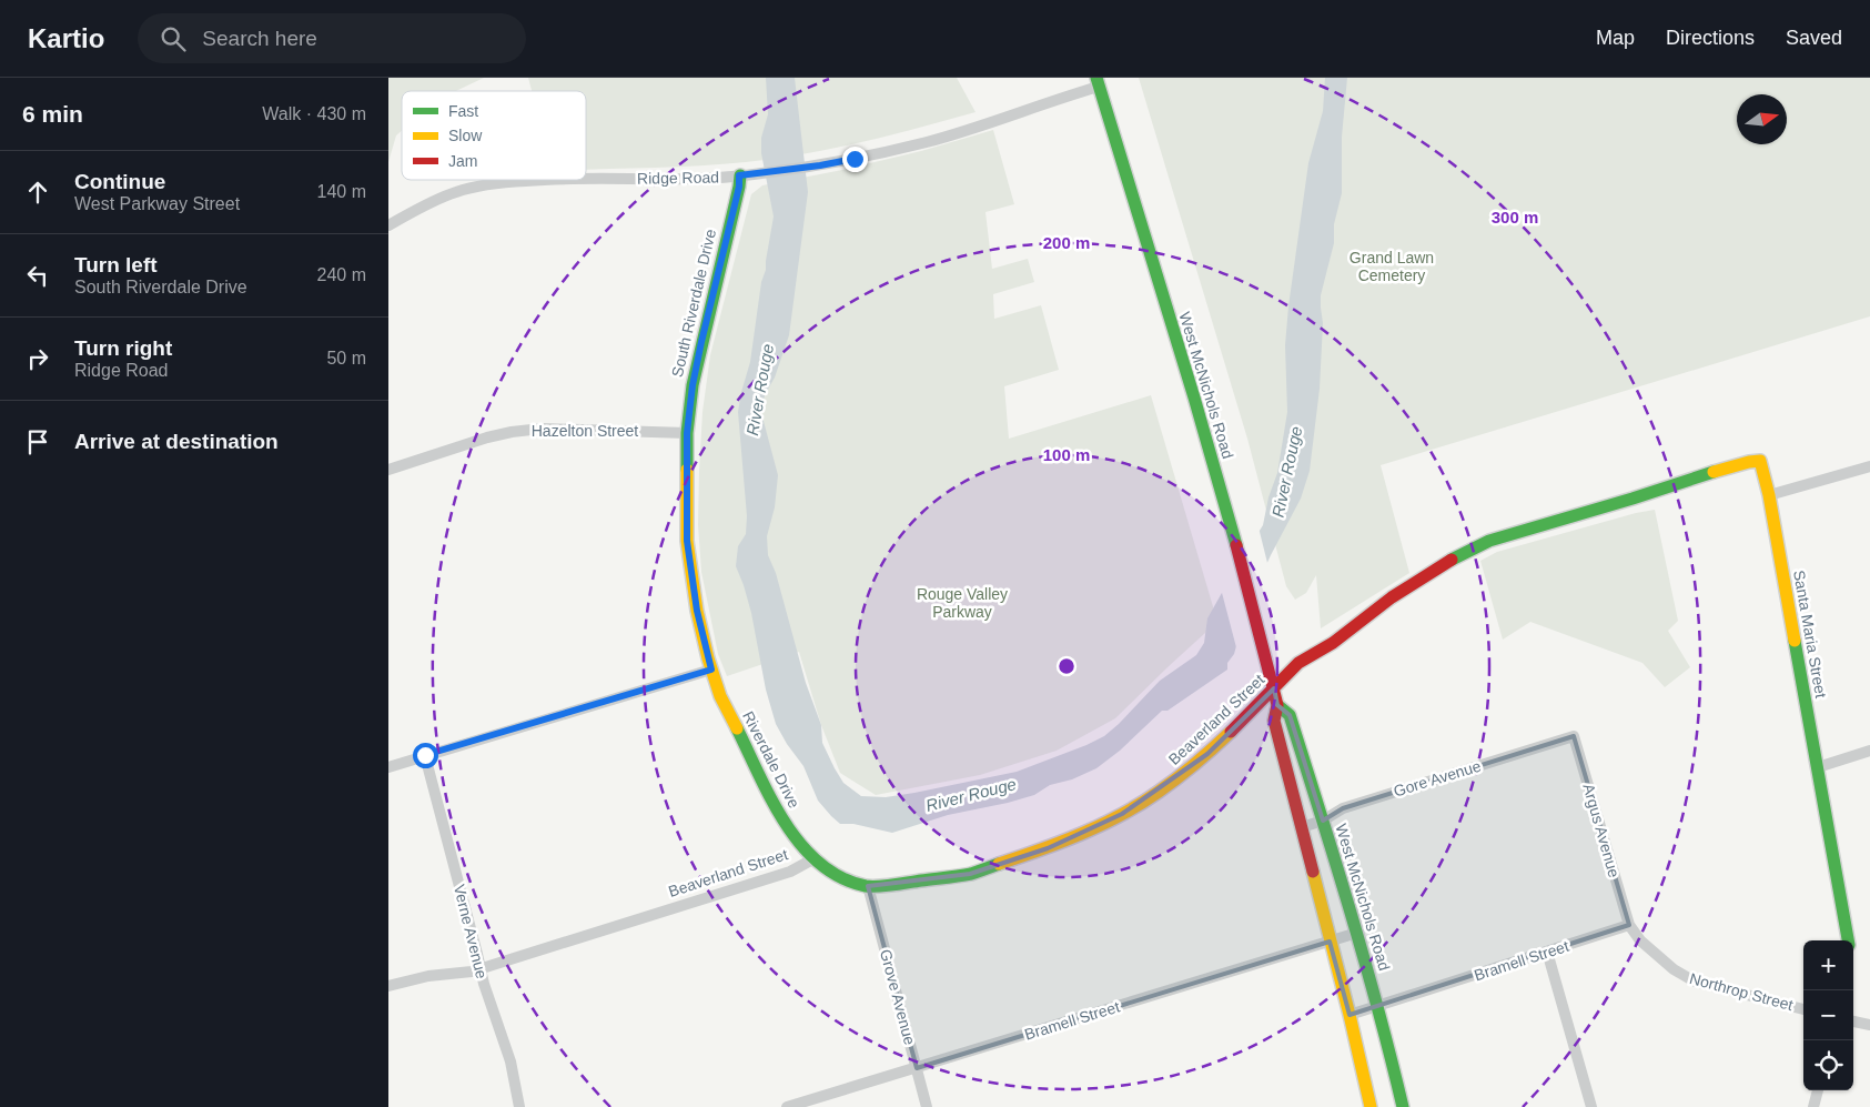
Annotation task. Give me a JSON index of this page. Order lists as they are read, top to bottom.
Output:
{
  "streets": {
    "street": [
      "Ridge Road",
      "South Riverdale Drive",
      "West McNichols Road",
      "Hazelton Street",
      "Santa Maria Street",
      "Beaverland Street",
      "Riverdale Drive",
      "Gore Avenue",
      "Argus Avenue",
      "Verne Avenue",
      "Bramell Street",
      "Northrop Street",
      "Grove Avenue"
    ]
  },
  "crossings": [
    ["Ridge Road", "South Riverdale Drive"],
    ["Ridge Road", "West McNichols Road"],
    ["South Riverdale Drive", "Hazelton Street"],
    ["South Riverdale Drive", "Riverdale Drive"],
    ["West McNichols Road", "Beaverland Street"],
    ["West McNichols Road", "Gore Avenue"],
    ["West McNichols Road", "Bramell Street"],
    ["Santa Maria Street", "Beaverland Street"],
    ["Beaverland Street", "Riverdale Drive"],
    ["Beaverland Street", "Verne Avenue"],
    ["Beaverland Street", "Grove Avenue"],
    ["Gore Avenue", "Argus Avenue"],
    ["Argus Avenue", "Bramell Street"],
    ["Argus Avenue", "Northrop Street"],
    ["Bramell Street", "Northrop Street"],
    ["Bramell Street", "Grove Avenue"]
  ],
  "water": ["River Rouge"],
  "parks": ["Grand Lawn Cemetery", "Rouge Valley Parkway"],
  "legend": ["Fast", "Slow", "Jam"],
  "north": "right",
  "page": {
    "header": "Kartio",
    "search": "Search here",
    "nav": ["Map", "Directions", "Saved"],
    "heading": ["6 min", "Walk · 430 m"],
    "list": [
      ["Continue", "West Parkway Street", "140 m"],
      ["Turn left", "South Riverdale Drive", "240 m"],
      ["Turn right", "Ridge Road", "50 m"],
      "Arrive at destination"
    ],
    "map_buttons": ["+", "−"]
  },
  "rings": ["300 m", "200 m", "100 m"]
}
